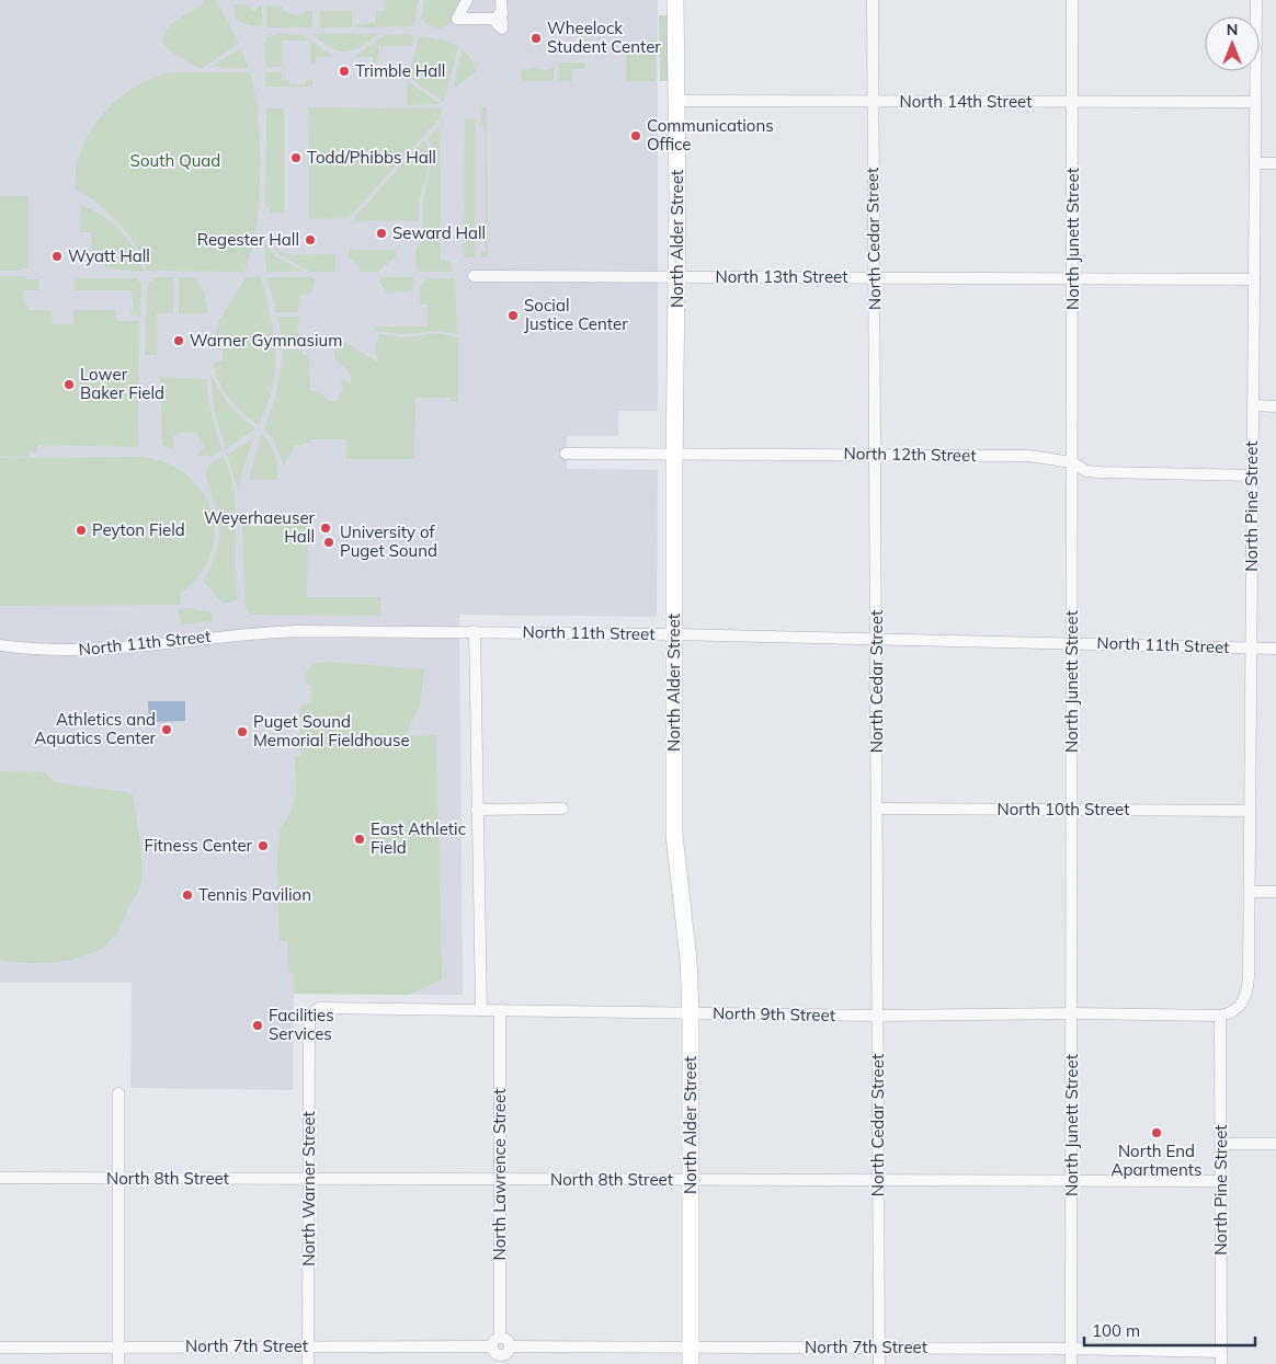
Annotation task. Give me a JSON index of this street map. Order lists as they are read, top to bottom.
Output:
{
  "streets": {
    "street": [
      "North 14th Street",
      "North Alder Street",
      "North Cedar Street",
      "North Junett Street",
      "North 13th Street",
      "North 12th Street",
      "North Pine Street",
      "North 11th Street",
      "North 10th Street",
      "North 9th Street",
      "North Lawrence Street",
      "North 8th Street",
      "North Warner Street",
      "North 7th Street"
    ]
  },
  "crossings": [
    ["North 14th Street", "North Alder Street"],
    ["North 14th Street", "North Cedar Street"],
    ["North 14th Street", "North Junett Street"],
    ["North 14th Street", "North Pine Street"],
    ["North Alder Street", "North 13th Street"],
    ["North Alder Street", "North 12th Street"],
    ["North Alder Street", "North 11th Street"],
    ["North Alder Street", "North 9th Street"],
    ["North Alder Street", "North 8th Street"],
    ["North Alder Street", "North 7th Street"],
    ["North Cedar Street", "North 13th Street"],
    ["North Cedar Street", "North 12th Street"],
    ["North Cedar Street", "North 11th Street"],
    ["North Cedar Street", "North 10th Street"],
    ["North Cedar Street", "North 9th Street"],
    ["North Cedar Street", "North 8th Street"],
    ["North Cedar Street", "North 7th Street"],
    ["North Junett Street", "North 13th Street"],
    ["North Junett Street", "North 12th Street"],
    ["North Junett Street", "North 11th Street"],
    ["North Junett Street", "North 10th Street"],
    ["North Junett Street", "North 9th Street"],
    ["North Junett Street", "North 8th Street"],
    ["North Junett Street", "North 7th Street"],
    ["North 13th Street", "North Pine Street"],
    ["North 12th Street", "North Pine Street"],
    ["North Pine Street", "North 11th Street"],
    ["North Pine Street", "North 10th Street"],
    ["North Pine Street", "North 9th Street"],
    ["North Pine Street", "North 8th Street"],
    ["North Pine Street", "North 7th Street"],
    ["North 9th Street", "North Lawrence Street"],
    ["North 9th Street", "North Warner Street"],
    ["North Lawrence Street", "North 8th Street"],
    ["North Lawrence Street", "North 7th Street"],
    ["North 8th Street", "North Warner Street"],
    ["North Warner Street", "North 7th Street"]
  ],
  "parks": ["South Quad"],
  "places": [
    "Wheelock Student Center",
    "Trimble Hall",
    "Communications Office",
    "Todd/Phibbs Hall",
    "Seward Hall",
    "Regester Hall",
    "Wyatt Hall",
    "Social Justice Center",
    "Warner Gymnasium",
    "Lower Baker Field",
    "Weyerhaeuser Hall",
    "Peyton Field",
    "University of Puget Sound",
    "Athletics and Aquatics Center",
    "Puget Sound Memorial Fieldhouse",
    "East Athletic Field",
    "Fitness Center",
    "Tennis Pavilion",
    "Facilities Services",
    "North End Apartments"
  ],
  "scale_bar": "100 m",
  "north": "top"
}
